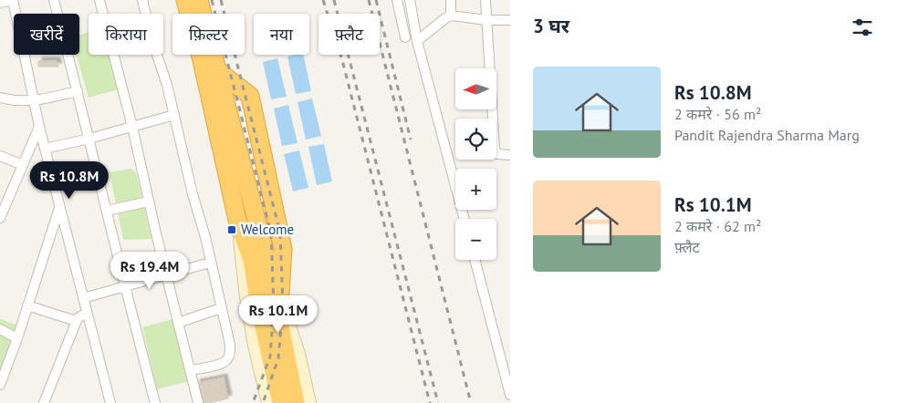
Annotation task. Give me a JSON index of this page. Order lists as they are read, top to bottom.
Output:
{
  "places": {
    "transit": ["Welcome"]
  },
  "north": "left",
  "page": {
    "heading": "3 घर",
    "chip": [
      "खरीदें",
      "किराया",
      "फ़िल्टर",
      "नया",
      "फ़्लैट"
    ],
    "list": [
      {
        "name": "Rs 10.8M",
        "note": "2 कमरे · 56 m² · Pandit Rajendra Sharma Marg"
      },
      {
        "name": "Rs 10.1M",
        "note": "2 कमरे · 62 m² · फ़्लैट"
      }
    ],
    "map_buttons": ["+", "−"],
    "price": ["Rs 10.8M", "Rs 19.4M", "Rs 10.1M"]
  }
}
